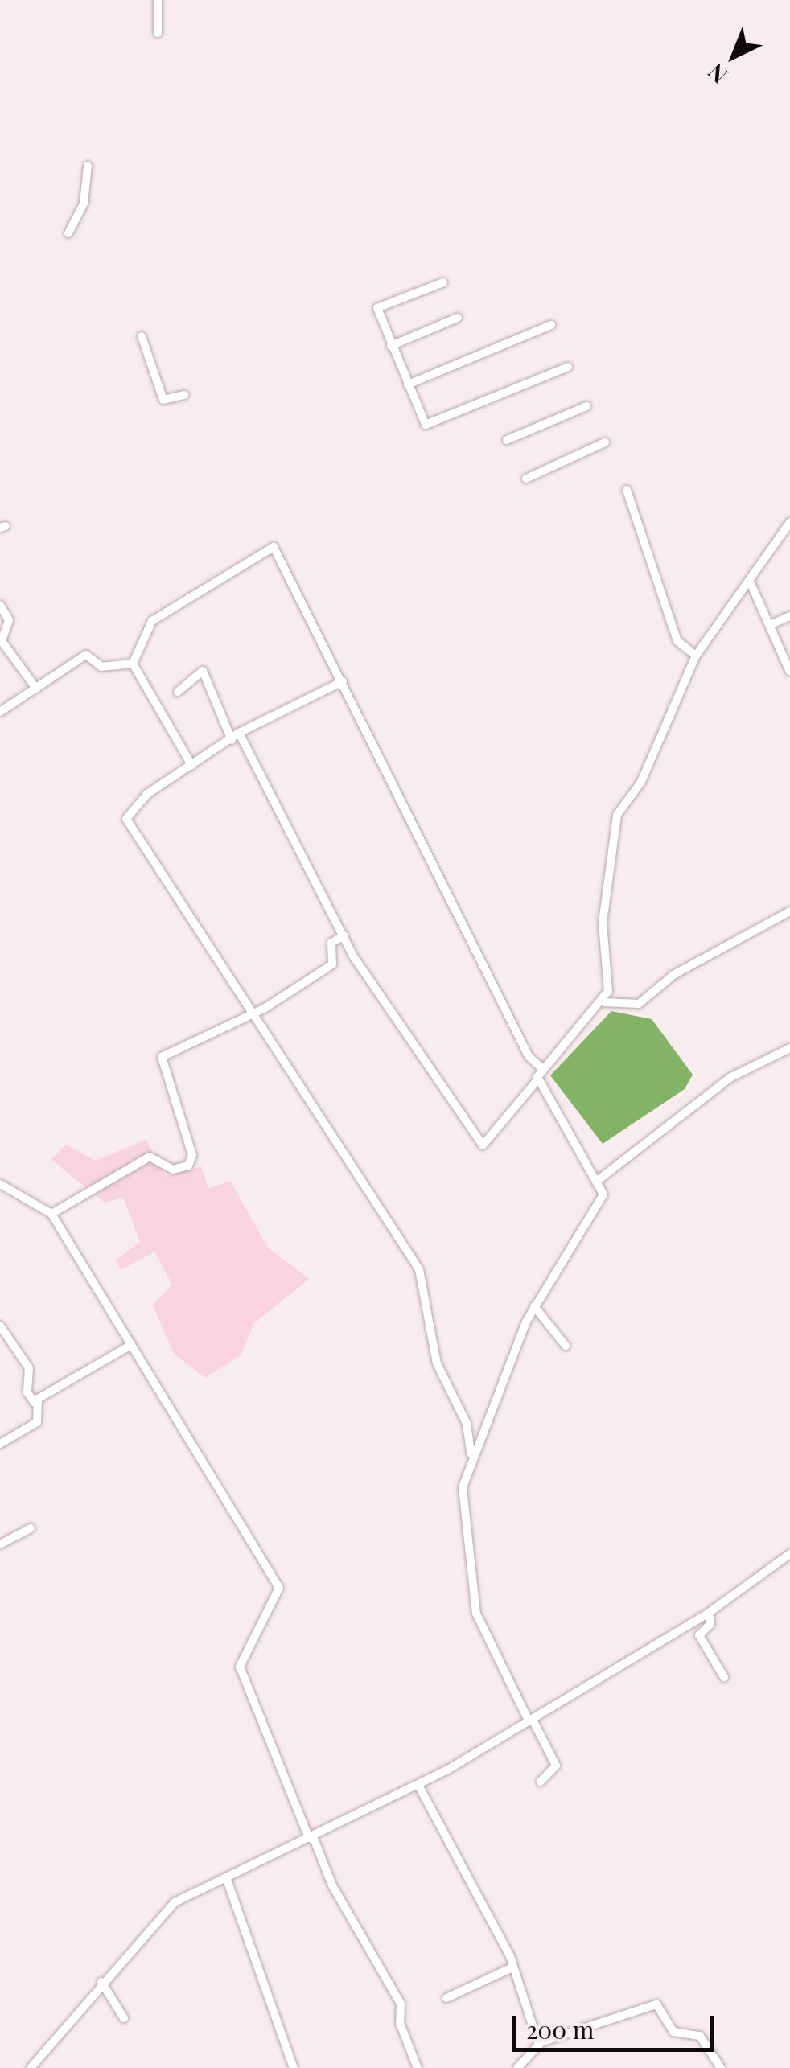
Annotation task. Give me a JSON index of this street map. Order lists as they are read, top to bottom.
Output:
{
  "scale_bar": "200 m",
  "north": "bottom left"
}
